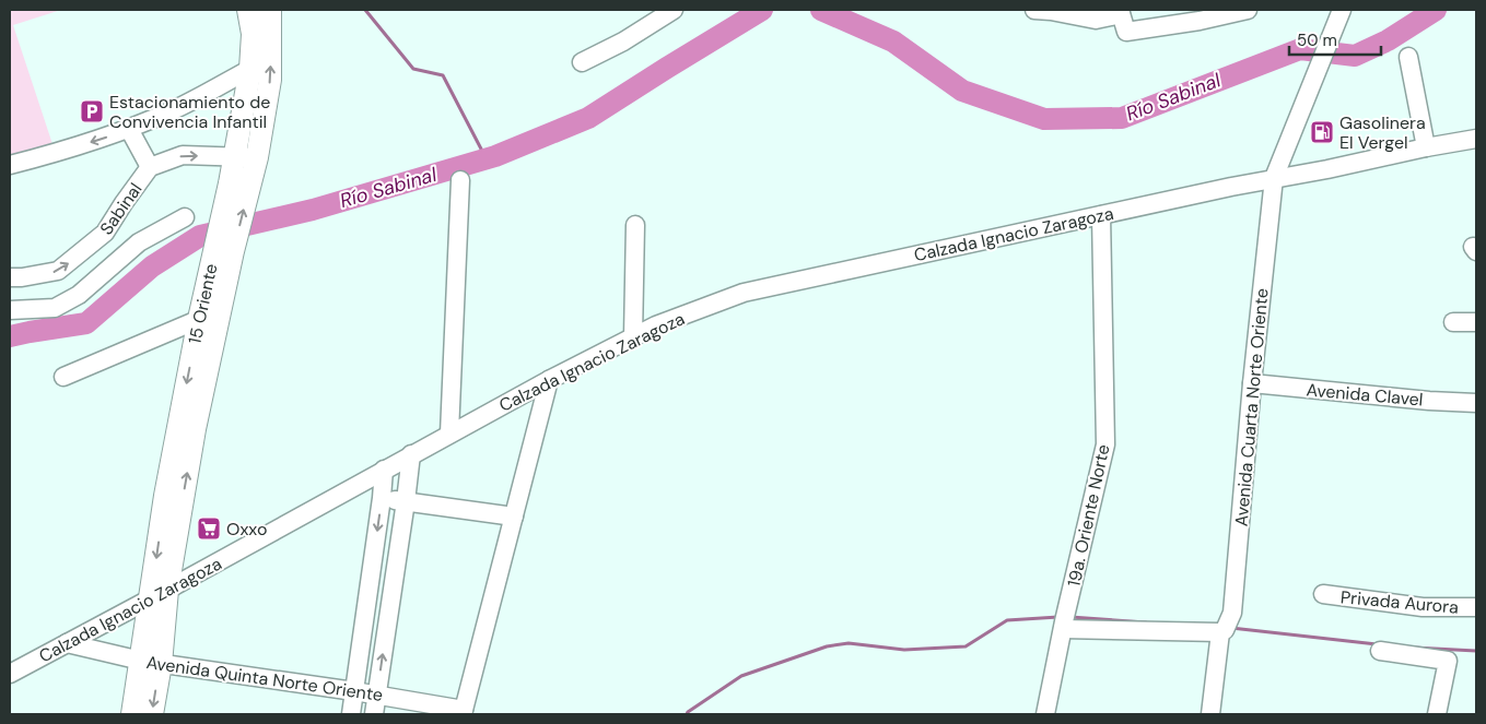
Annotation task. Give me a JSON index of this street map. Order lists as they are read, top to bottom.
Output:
{
  "streets": {
    "main road": ["15 Oriente"],
    "street": [
      "Sabinal",
      "Calzada Ignacio Zaragoza",
      "Avenida Clavel",
      "Avenida Cuarta Norte Oriente",
      "19a. Oriente Norte",
      "Privada Aurora",
      "Avenida Quinta Norte Oriente"
    ]
  },
  "crossings": [
    ["Sabinal", "15 Oriente"],
    ["Calzada Ignacio Zaragoza", "15 Oriente"],
    ["Calzada Ignacio Zaragoza", "Avenida Cuarta Norte Oriente"],
    ["Calzada Ignacio Zaragoza", "19a. Oriente Norte"],
    ["Calzada Ignacio Zaragoza", "Avenida Quinta Norte Oriente"],
    ["Avenida Clavel", "Avenida Cuarta Norte Oriente"]
  ],
  "water": ["Río Sabinal"],
  "places": {
    "parking": ["Estacionamiento de Convivencia Infantil"],
    "fuel station": ["Gasolinera El Vergel"],
    "supermarket": ["Oxxo"]
  },
  "scale_bar": "50 m"
}
